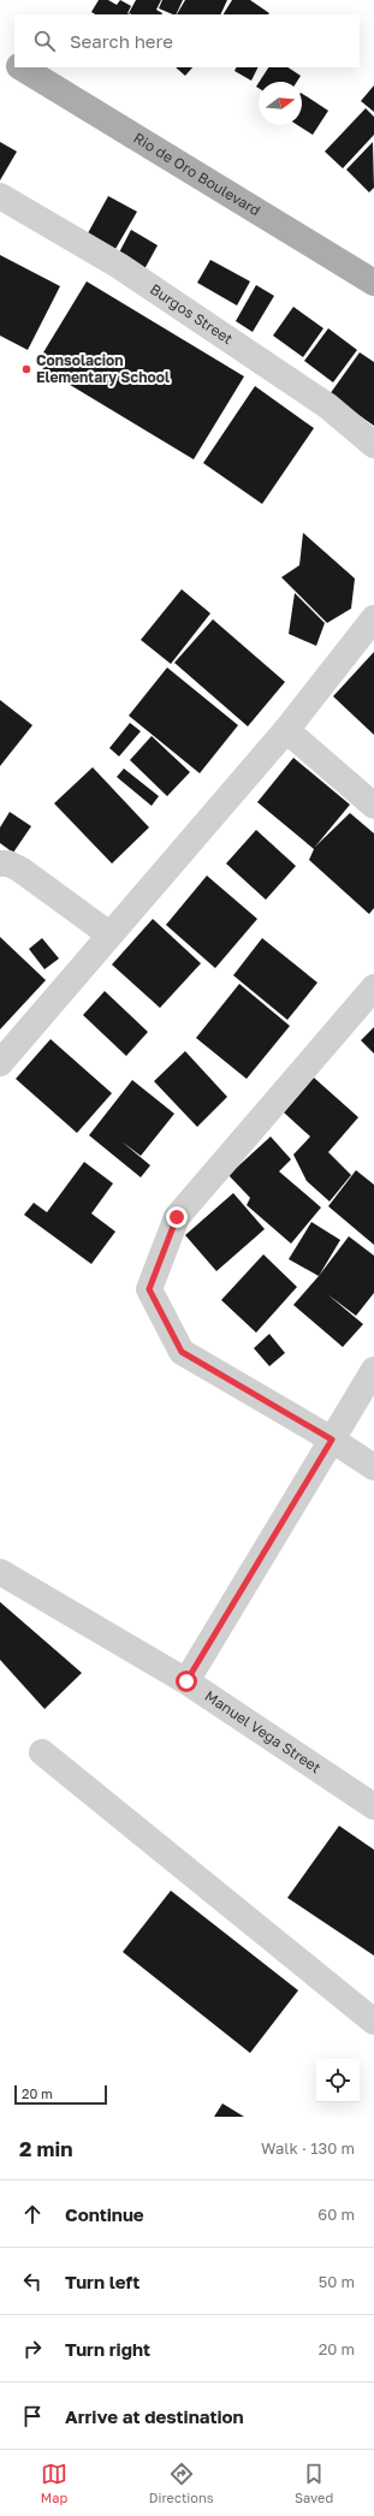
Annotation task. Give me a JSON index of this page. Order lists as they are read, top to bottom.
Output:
{
  "streets": {
    "main road": ["Rio de Oro Boulevard"],
    "street": ["Burgos Street", "Manuel Vega Street"]
  },
  "places": ["Consolacion Elementary School"],
  "scale_bar": "20 m",
  "north": "right",
  "page": {
    "search": "Search here",
    "scale": "20 m",
    "heading": ["2 min", "Walk · 130 m"],
    "list": [
      ["Continue", "60 m"],
      ["Turn left", "50 m"],
      ["Turn right", "20 m"],
      "Arrive at destination"
    ],
    "nav": ["Map", "Directions", "Saved"]
  }
}
